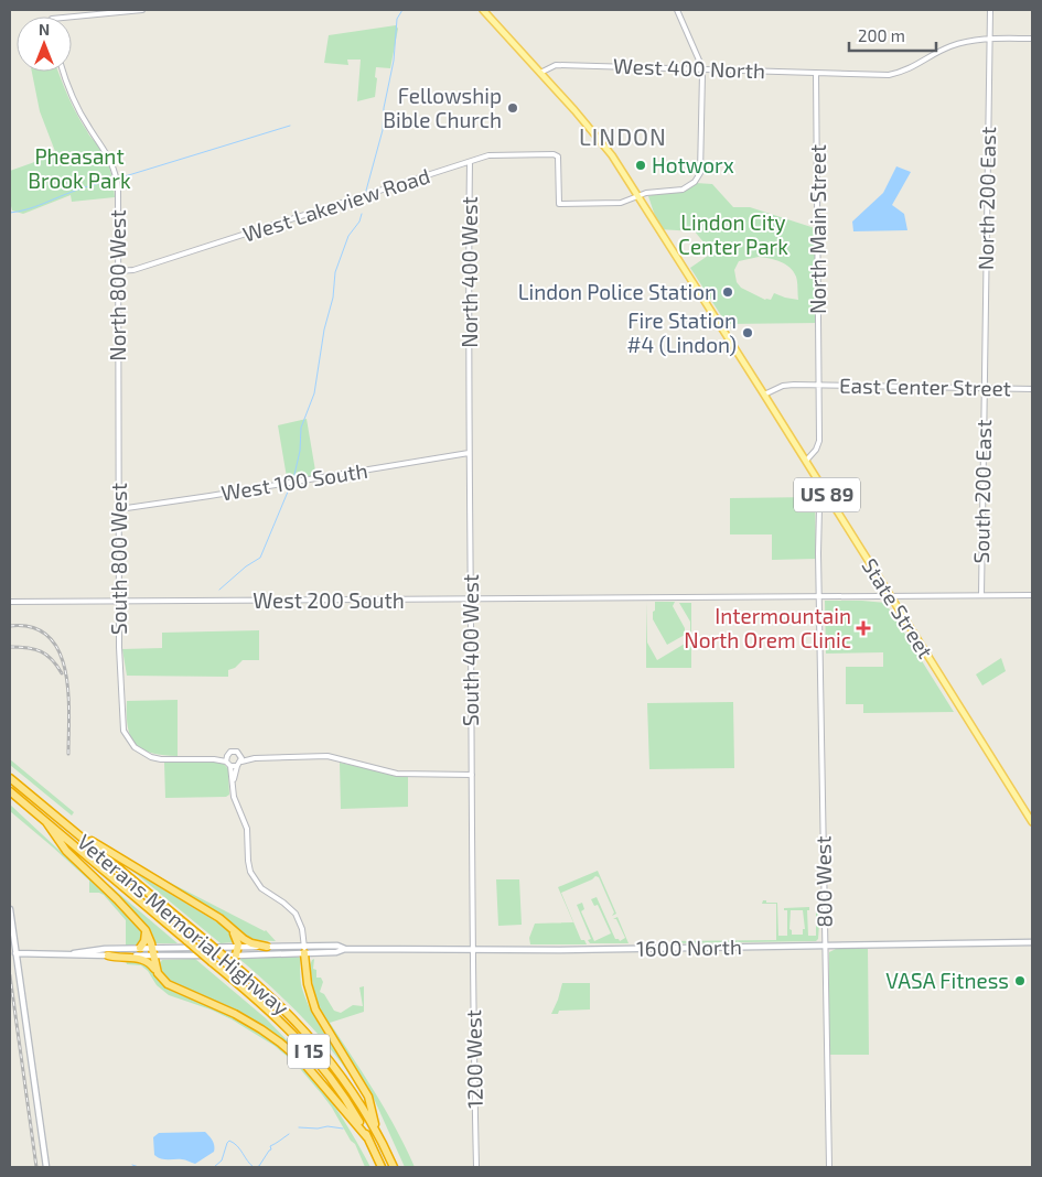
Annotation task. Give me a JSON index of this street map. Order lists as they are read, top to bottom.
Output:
{
  "streets": {
    "highway": ["Veterans Memorial Highway", "I 15"],
    "main road": ["US 89", "State Street", "1600 North"],
    "street": [
      "West 400 North",
      "North 200 East",
      "West Lakeview Road",
      "North Main Street",
      "North 400 West",
      "North 800 West",
      "East Center Street",
      "West 100 South",
      "South 200 East",
      "South 800 West",
      "West 200 South",
      "South 400 West",
      "800 West",
      "1200 West"
    ]
  },
  "crossings": [
    ["West 400 North", "North 200 East"],
    ["West 400 North", "North Main Street"],
    ["West 400 North", "US 89"],
    ["North 200 East", "East Center Street"],
    ["North 200 East", "South 200 East"],
    ["West Lakeview Road", "North 400 West"],
    ["West Lakeview Road", "North 800 West"],
    ["West Lakeview Road", "US 89"],
    ["North Main Street", "East Center Street"],
    ["North Main Street", "State Street"],
    ["North 400 West", "South 400 West"],
    ["North 800 West", "South 800 West"],
    ["East Center Street", "South 200 East"],
    ["East Center Street", "US 89"],
    ["East Center Street", "State Street"],
    ["West 100 South", "South 800 West"],
    ["West 100 South", "South 400 West"],
    ["South 200 East", "West 200 South"],
    ["US 89", "State Street"],
    ["South 800 West", "West 200 South"],
    ["West 200 South", "State Street"],
    ["West 200 South", "South 400 West"],
    ["West 200 South", "800 West"],
    ["State Street", "800 West"],
    ["South 400 West", "1200 West"],
    ["800 West", "1600 North"],
    ["1600 North", "1200 West"]
  ],
  "districts": ["LINDON"],
  "parks": ["Pheasant Brook Park", "Lindon City Center Park"],
  "places": {
    "other": [
      "Fellowship Bible Church",
      "Hotworx",
      "Lindon Police Station",
      "Fire Station #4 (Lindon)",
      "VASA Fitness"
    ],
    "health": ["Intermountain North Orem Clinic"]
  },
  "scale_bar": "200 m",
  "north": "top"
}
